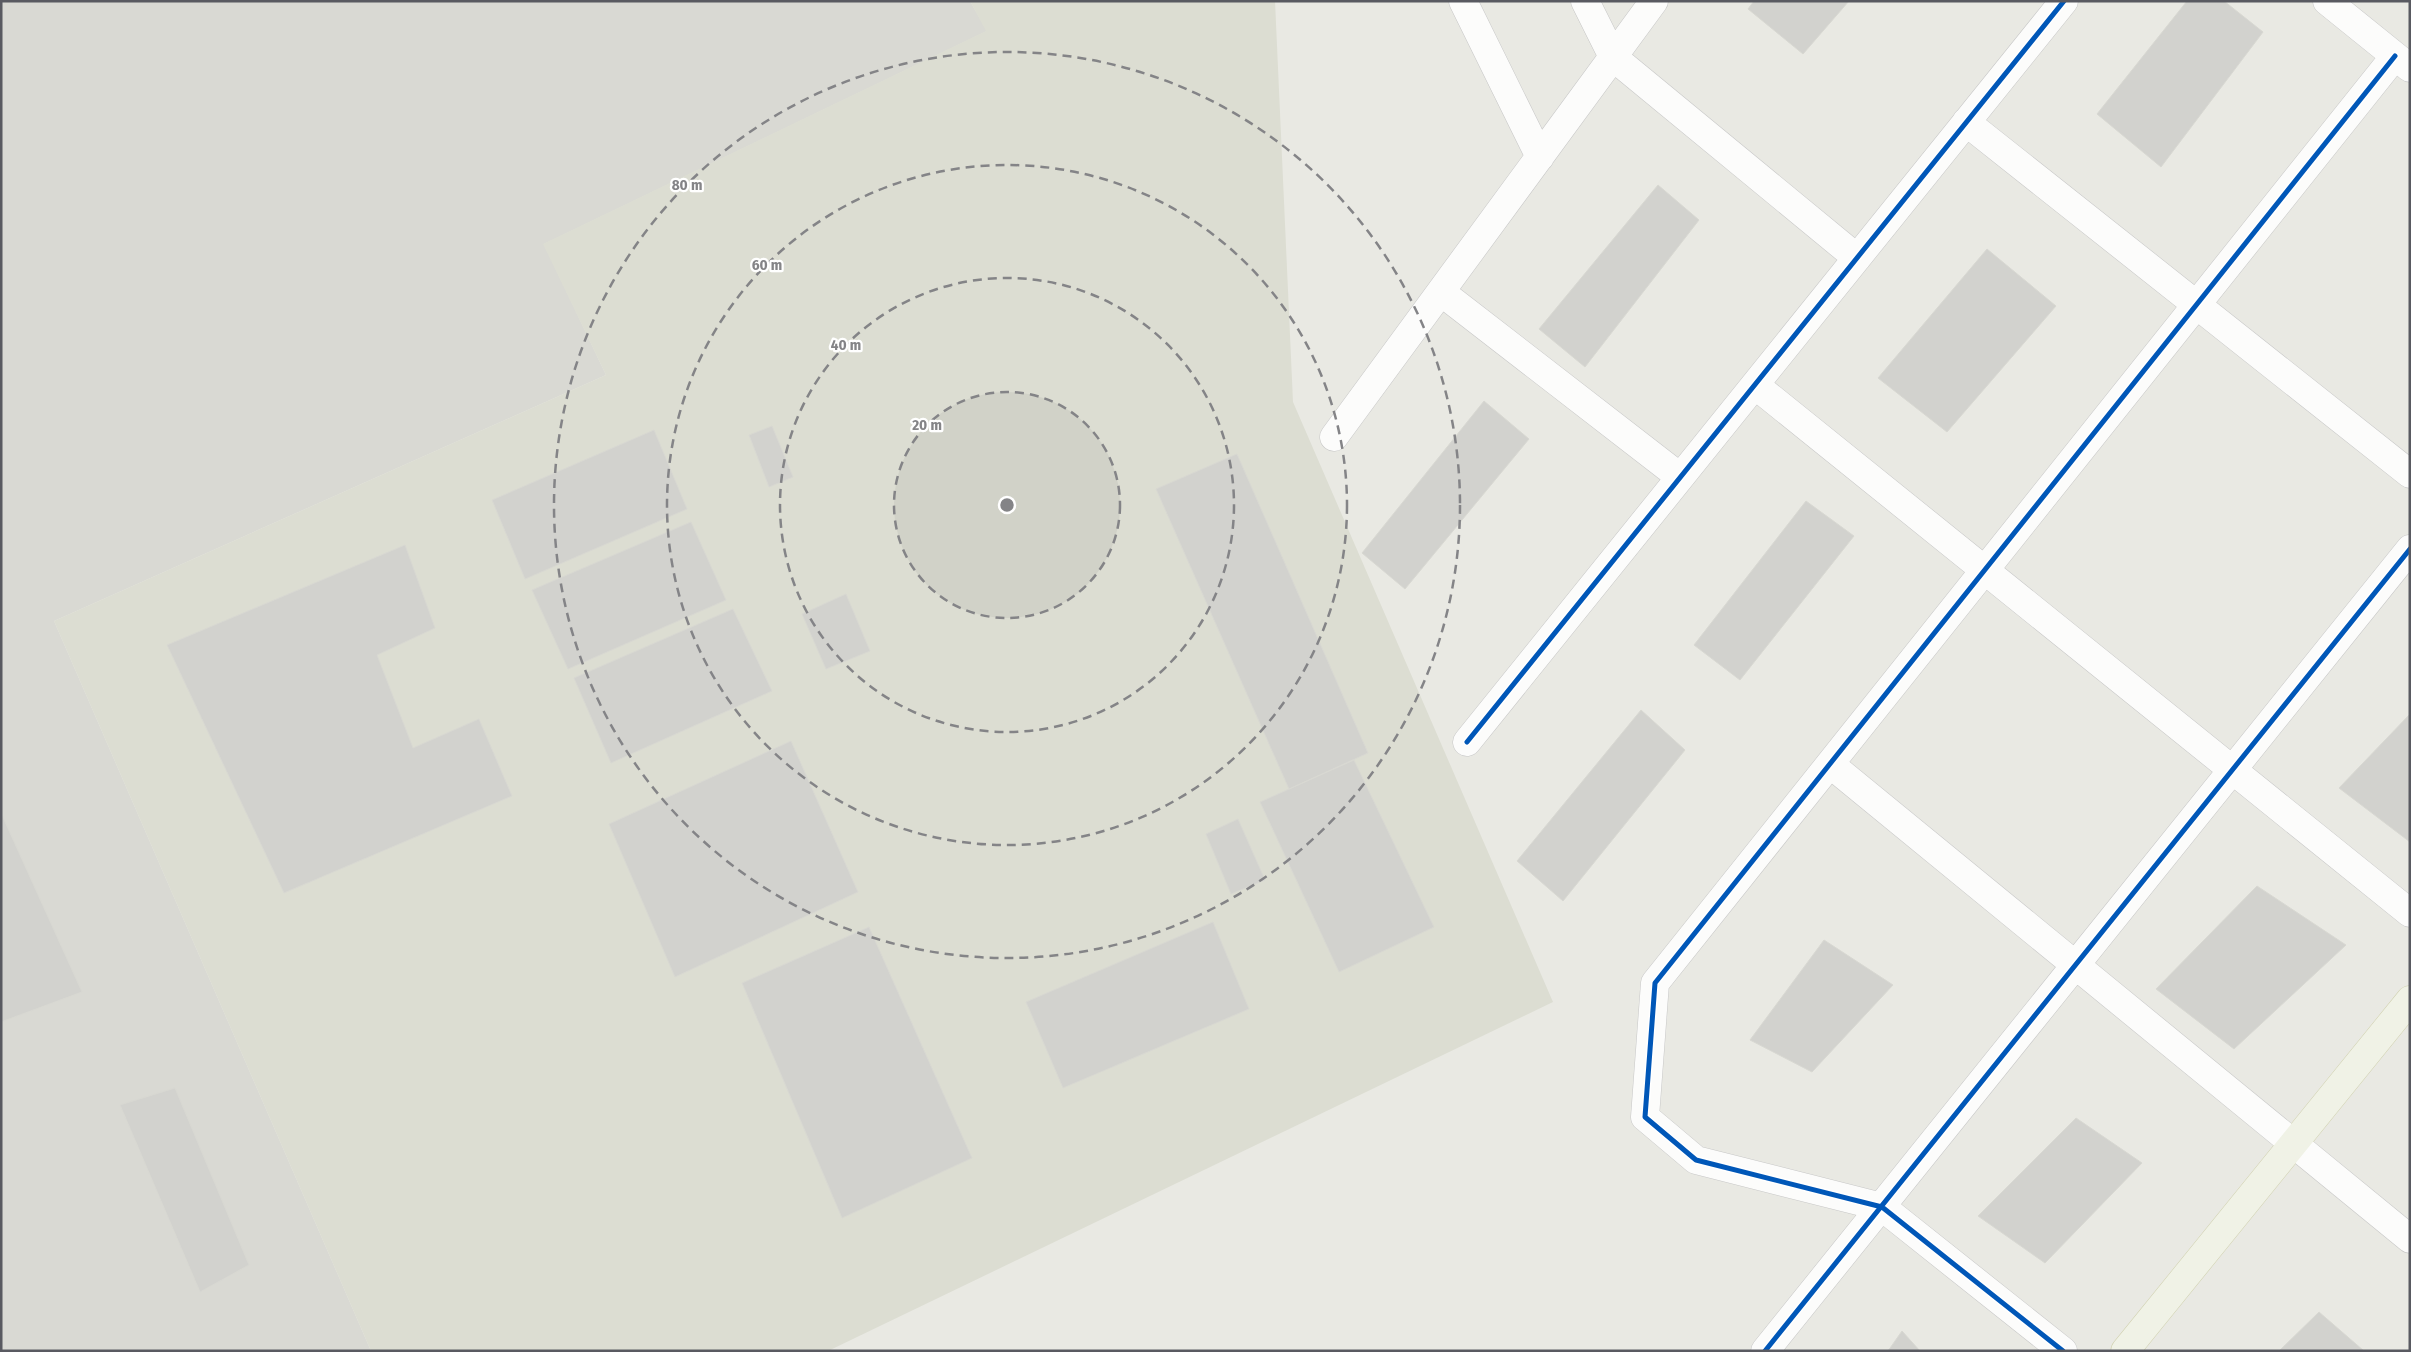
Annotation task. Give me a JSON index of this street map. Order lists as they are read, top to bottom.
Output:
{
  "rings": [
    "80 m",
    "60 m",
    "40 m",
    "20 m"
  ]
}
